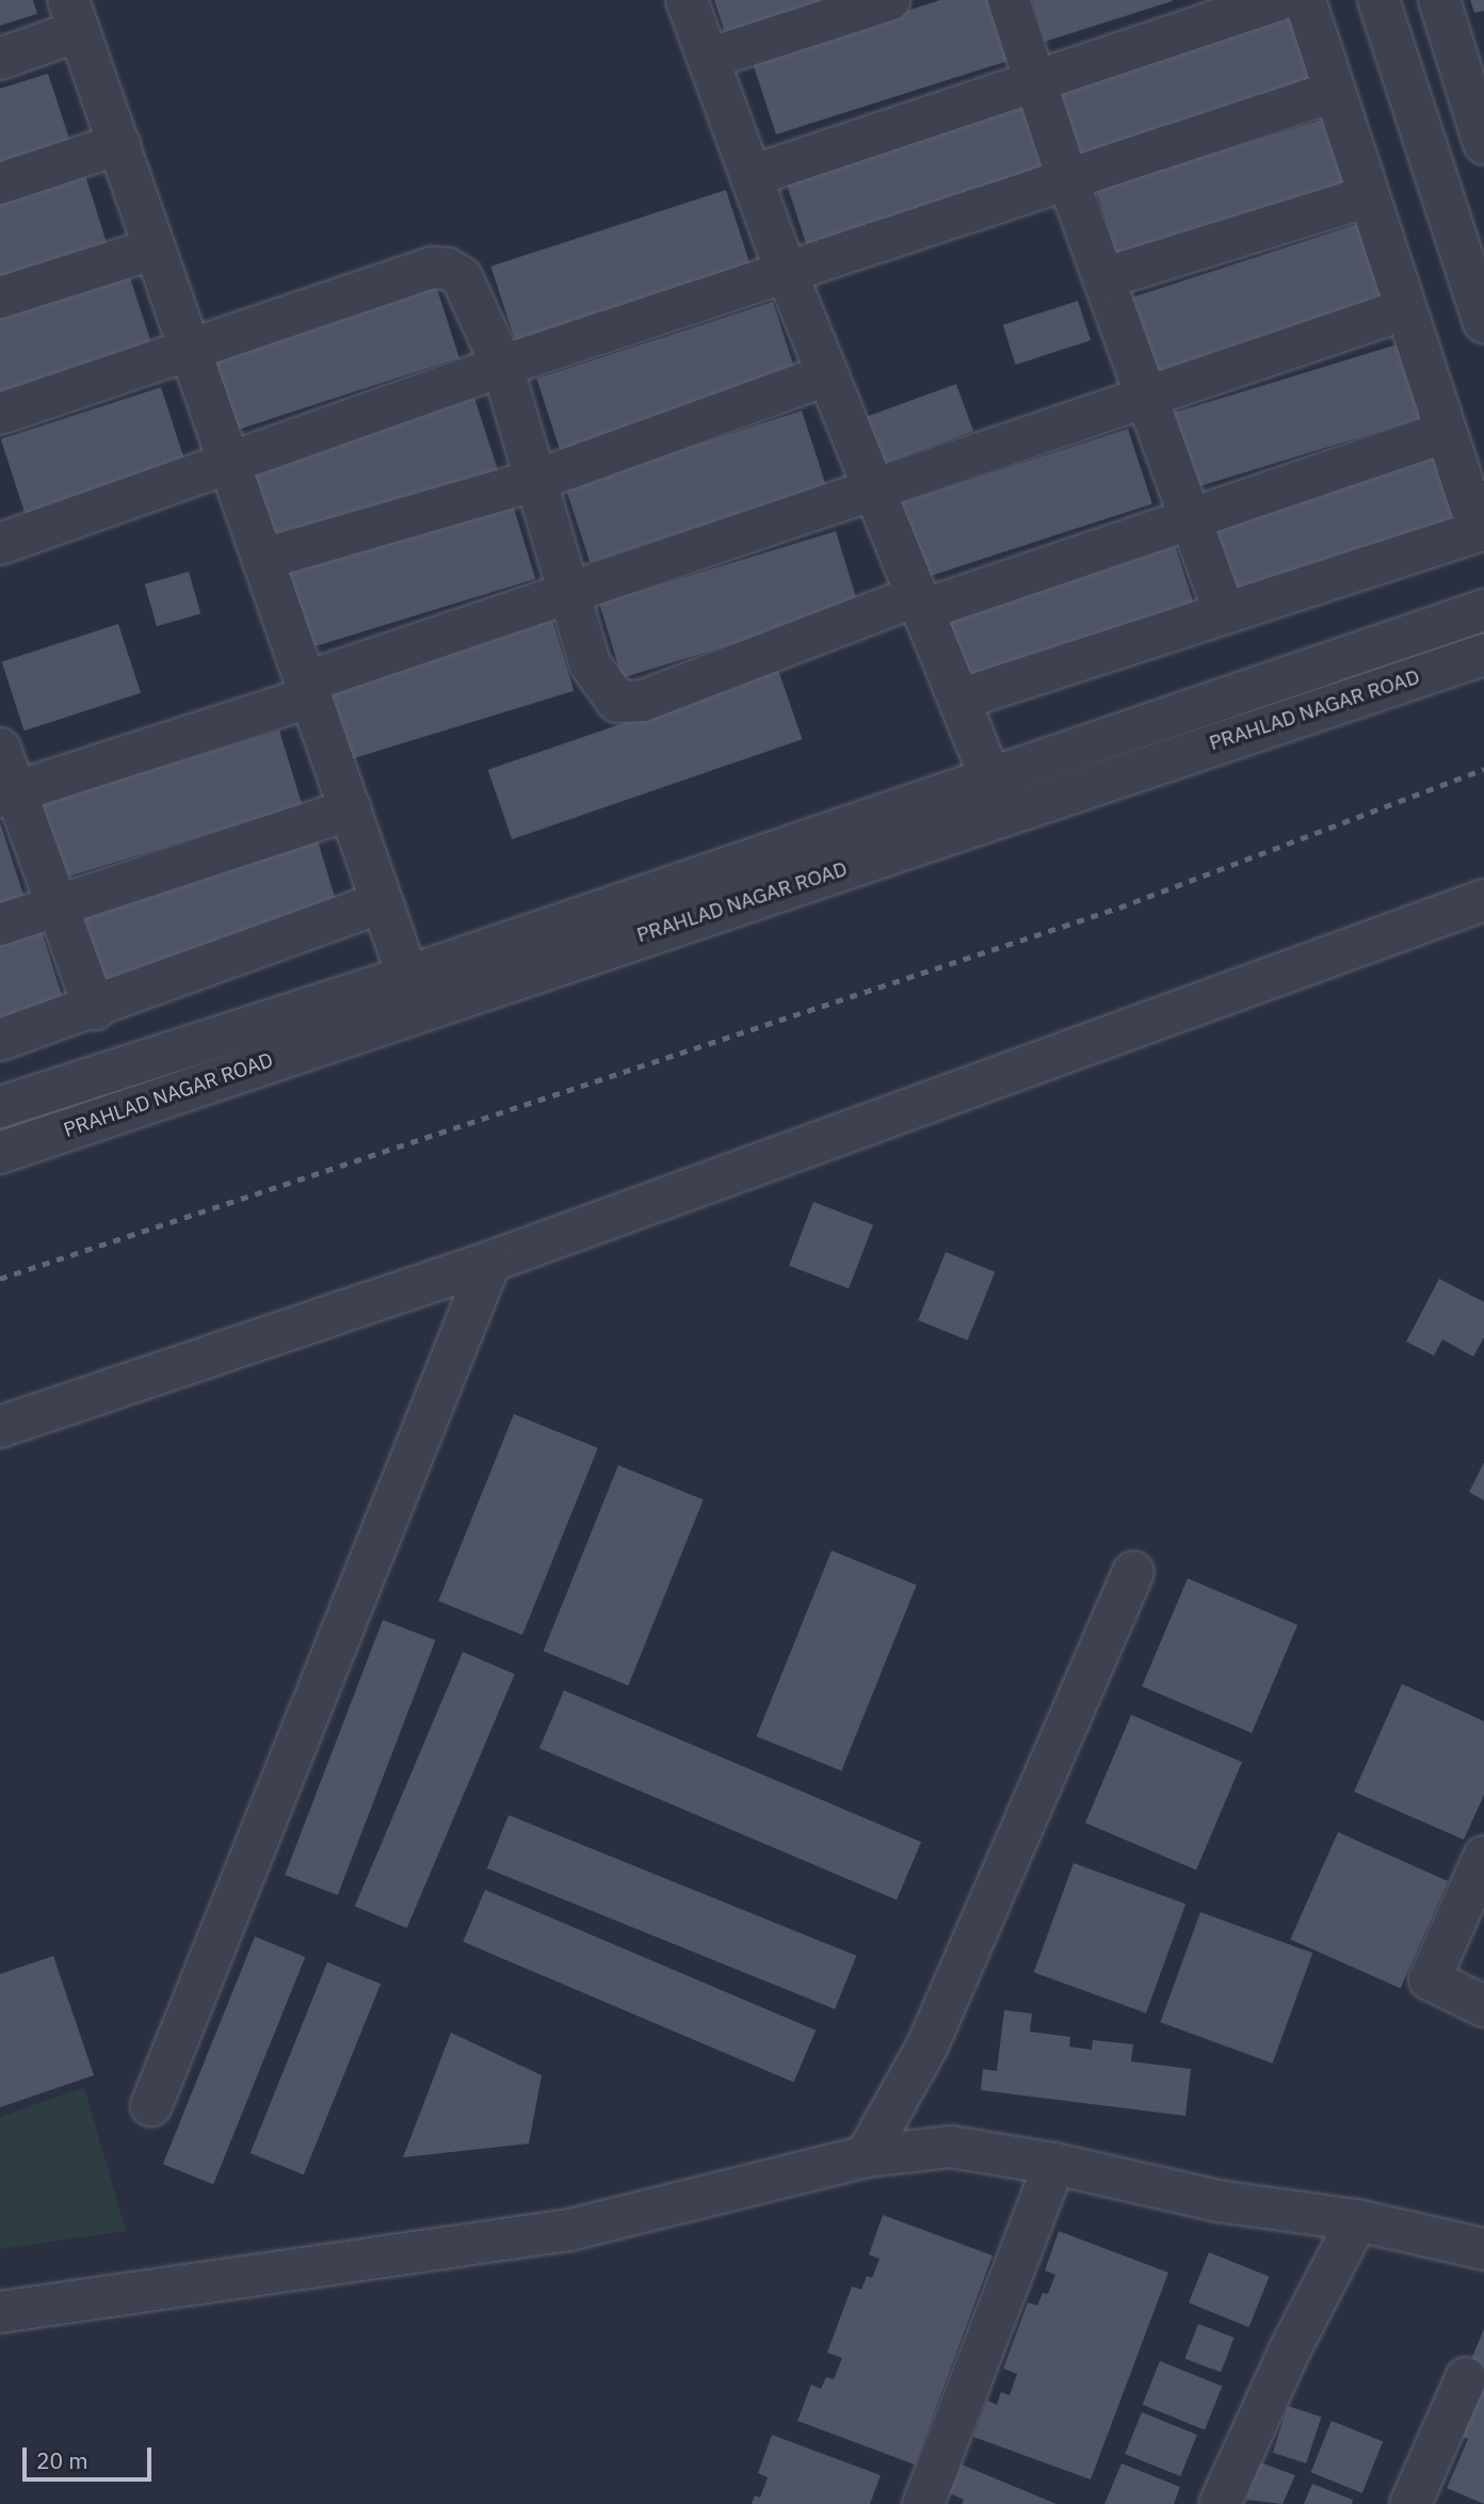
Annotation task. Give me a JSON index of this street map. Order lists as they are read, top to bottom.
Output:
{
  "streets": {
    "street": ["PRAHLAD NAGAR ROAD"]
  },
  "scale_bar": "20 m"
}
